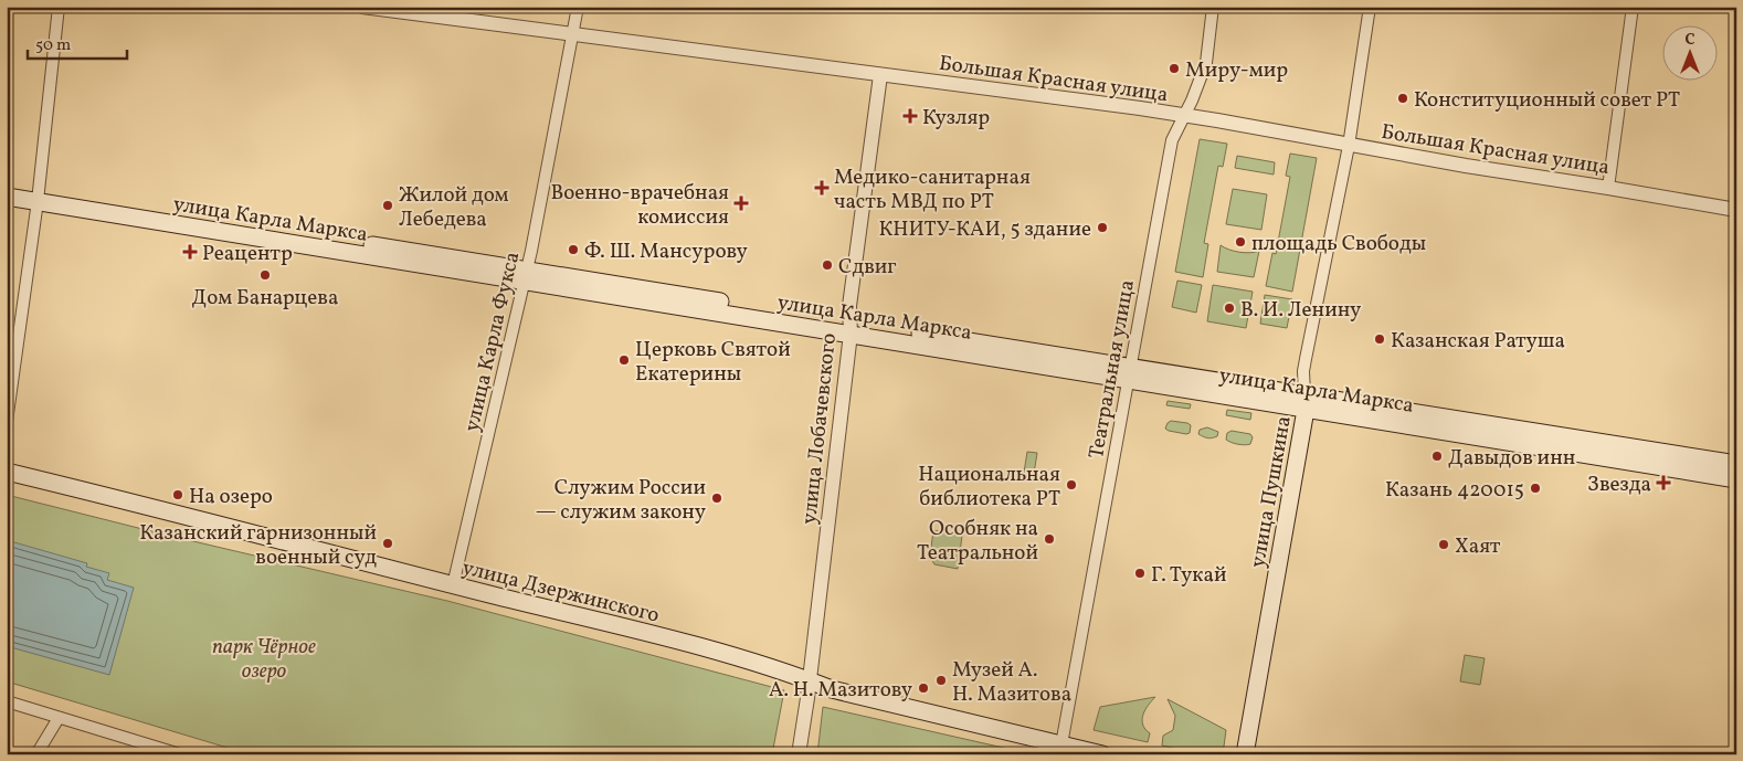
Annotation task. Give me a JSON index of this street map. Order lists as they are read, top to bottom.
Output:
{
  "streets": {
    "main road": ["улица Карла Маркса", "улица Пушкина", "улица Дзержинского"],
    "street": [
      "Большая Красная улица",
      "улица Карла Фукса",
      "Театральная улица",
      "улица Лобачевского"
    ]
  },
  "crossings": [
    ["Большая Красная улица", "улица Карла Фукса"],
    ["Большая Красная улица", "Театральная улица"],
    ["Большая Красная улица", "улица Лобачевского"],
    ["Большая Красная улица", "улица Пушкина"],
    ["улица Карла Маркса", "улица Карла Фукса"],
    ["улица Карла Маркса", "Театральная улица"],
    ["улица Карла Маркса", "улица Лобачевского"],
    ["улица Карла Маркса", "улица Пушкина"],
    ["улица Карла Фукса", "улица Дзержинского"],
    ["Театральная улица", "улица Дзержинского"],
    ["улица Лобачевского", "улица Дзержинского"]
  ],
  "parks": ["парк Чёрное озеро"],
  "places": {
    "other": [
      "Миру-мир",
      "Конституционный совет РТ",
      "Жилой дом Лебедева",
      "КНИТУ-КАИ, 5 здание",
      "площадь Свободы",
      "Ф. Ш. Мансурову",
      "Сдвиг",
      "Дом Банарцева",
      "В. И. Ленину",
      "Казанская Ратуша",
      "Церковь Святой Екатерины",
      "Давыдов инн",
      "Национальная библиотека РТ",
      "Казань 420015",
      "На озеро",
      "Служим России — служим закону",
      "Особняк на Театральной",
      "Казанский гарнизонный военный суд",
      "Хаят",
      "Г. Тукай",
      "Музей А. Н. Мазитова",
      "А. Н. Мазитову"
    ],
    "health": [
      "Кузляр",
      "Медико-санитарная часть МВД по РТ",
      "Военно-врачебная комиссия",
      "Реацентр",
      "Звезда"
    ]
  },
  "scale_bar": "50 m",
  "north": "top"
}
